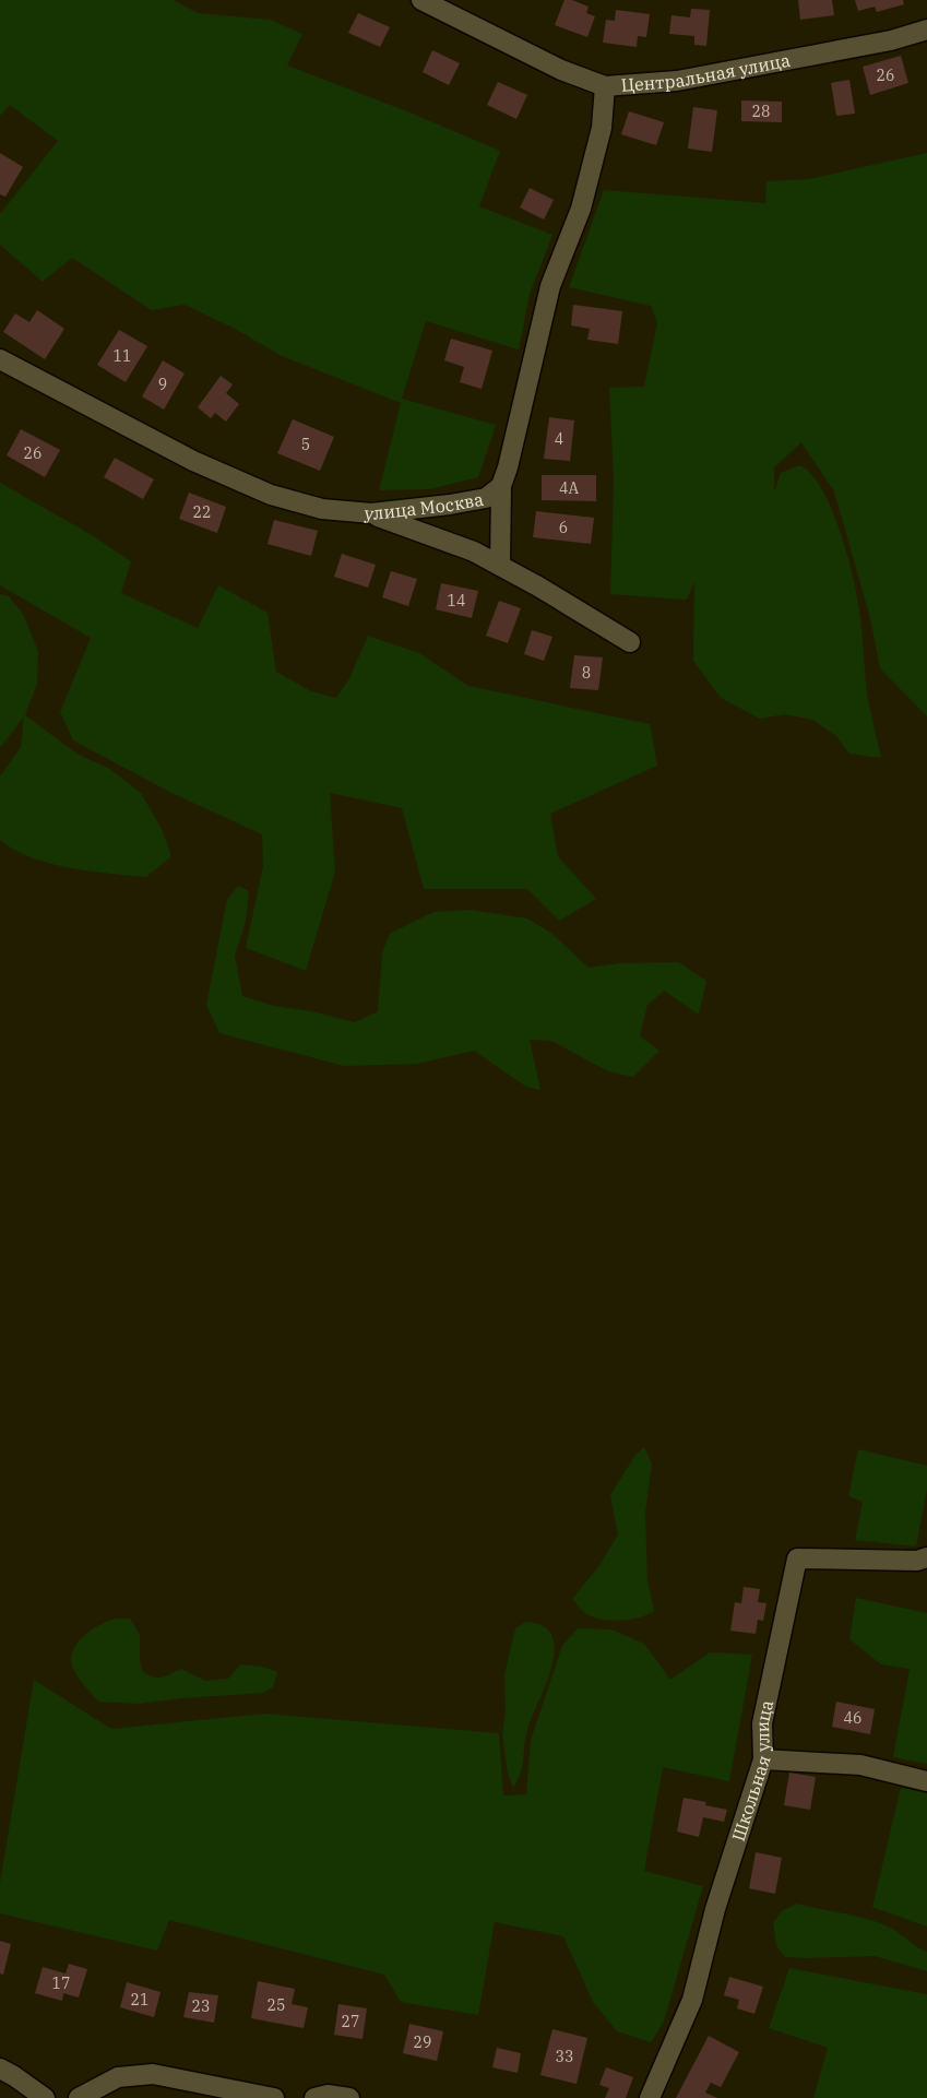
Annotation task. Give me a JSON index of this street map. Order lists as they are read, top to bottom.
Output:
{
  "streets": {
    "street": ["Центральная улица", "улица Москва", "Школьная улица"]
  },
  "crossings": [
    ["Центральная улица", "улица Москва"]
  ],
  "house_numbers": [
    "26",
    "28",
    "11",
    "9",
    "4",
    "5",
    "26",
    "4А",
    "22",
    "6",
    "14",
    "8",
    "46",
    "17",
    "21",
    "25",
    "23",
    "27",
    "29",
    "33"
  ]
}
